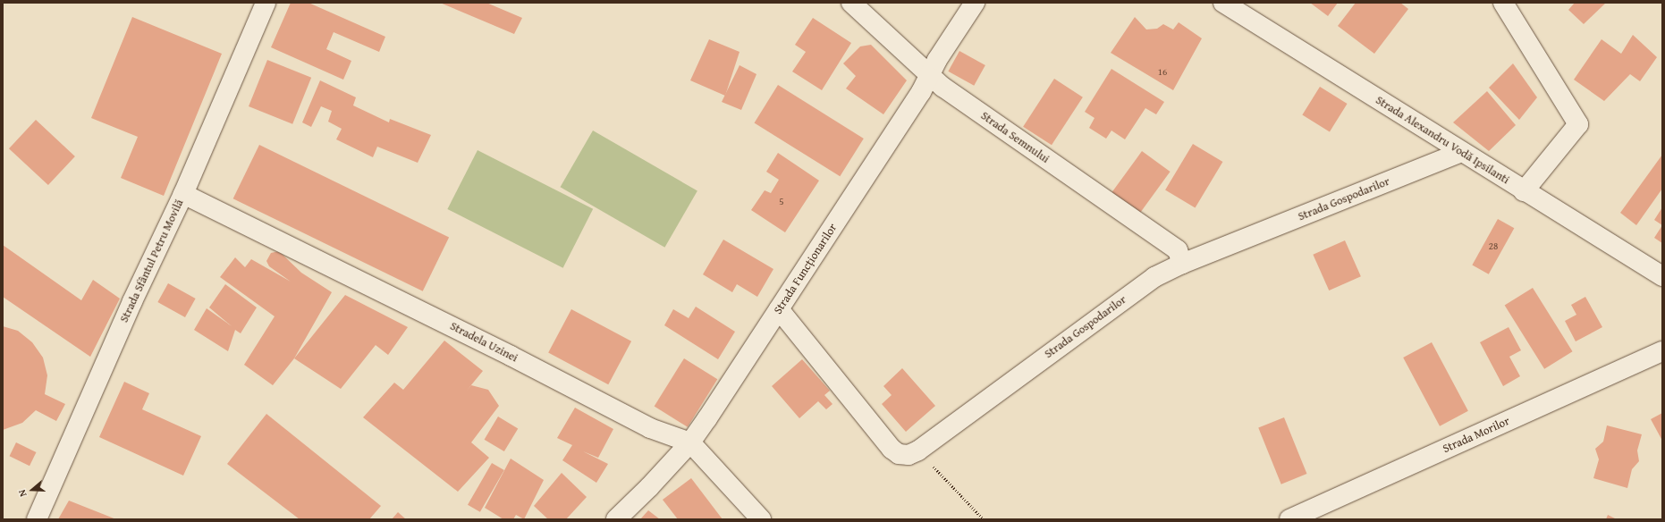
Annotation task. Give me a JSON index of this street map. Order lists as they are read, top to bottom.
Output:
{
  "streets": {
    "street": [
      "Strada Semnului",
      "Strada Alexandru Vodă Ipsilanti",
      "Strada Gospodarilor",
      "Strada Sfântul Petru Movilă",
      "Strada Funcționarilor",
      "Stradela Uzinei",
      "Strada Morilor"
    ]
  },
  "crossings": [
    ["Strada Semnului", "Strada Gospodarilor"],
    ["Strada Semnului", "Strada Funcționarilor"],
    ["Strada Alexandru Vodă Ipsilanti", "Strada Gospodarilor"],
    ["Strada Gospodarilor", "Strada Funcționarilor"],
    ["Strada Sfântul Petru Movilă", "Stradela Uzinei"],
    ["Strada Funcționarilor", "Stradela Uzinei"]
  ],
  "house_numbers": ["16", "5", "28"],
  "north": "left"
}
